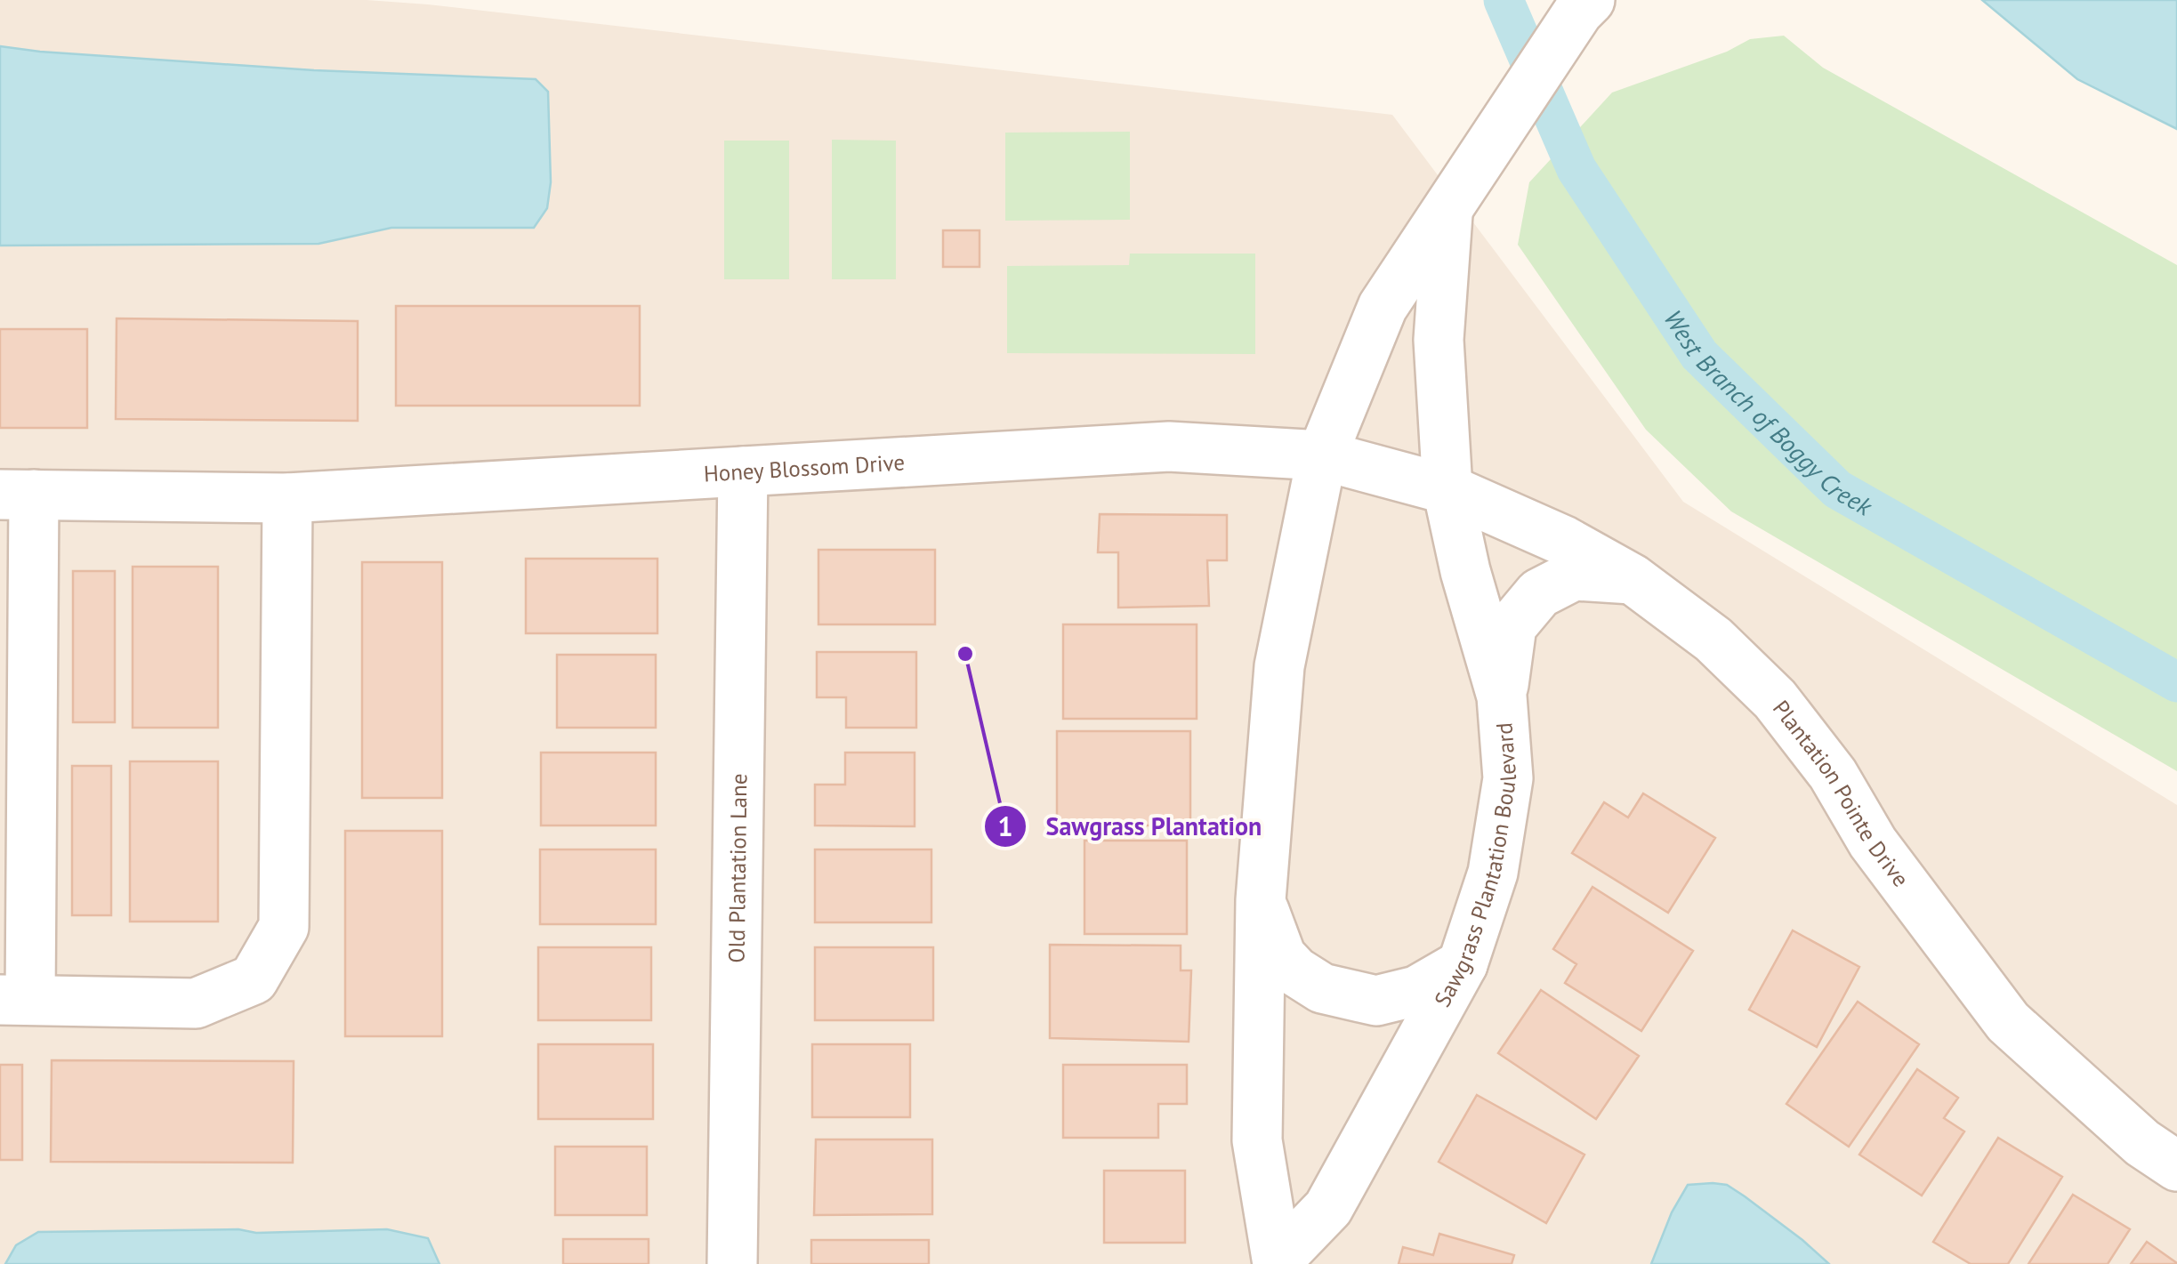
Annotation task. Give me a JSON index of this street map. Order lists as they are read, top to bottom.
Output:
{
  "streets": {
    "street": [
      "Honey Blossom Drive",
      "Plantation Pointe Drive",
      "Sawgrass Plantation Boulevard",
      "Old Plantation Lane"
    ]
  },
  "crossings": [
    ["Honey Blossom Drive", "Plantation Pointe Drive"],
    ["Honey Blossom Drive", "Sawgrass Plantation Boulevard"],
    ["Honey Blossom Drive", "Old Plantation Lane"],
    ["Plantation Pointe Drive", "Sawgrass Plantation Boulevard"]
  ],
  "water": ["West Branch of Boggy Creek"],
  "places": ["Sawgrass Plantation"]
}
